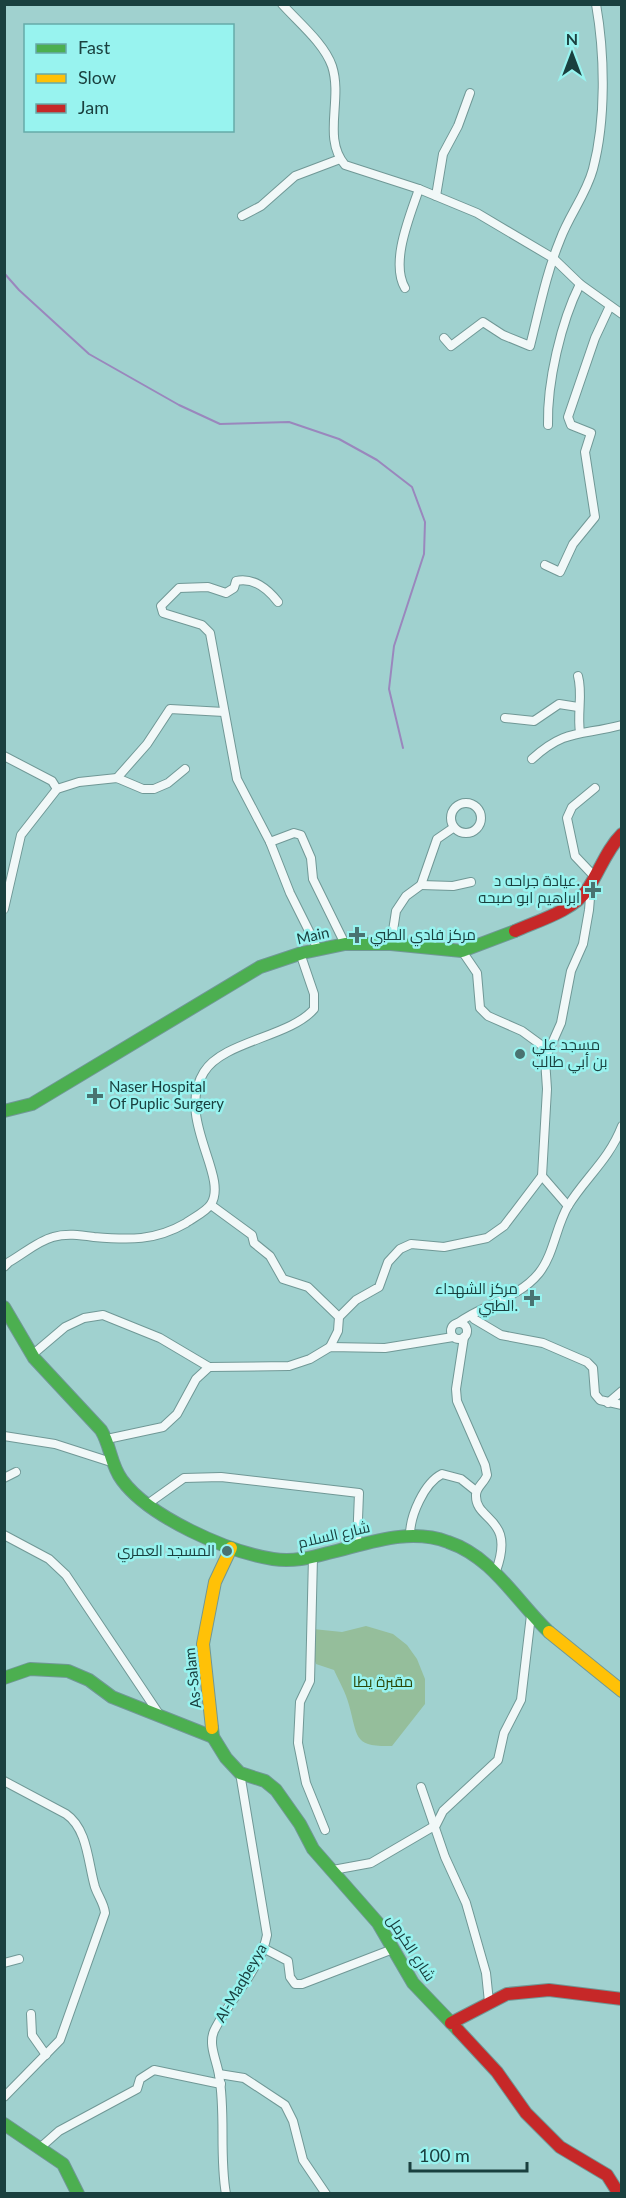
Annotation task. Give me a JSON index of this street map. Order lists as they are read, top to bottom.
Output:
{
  "streets": {
    "street": [
      "Main",
      "شارع السلام",
      "As-Salam",
      "شارع الكرمل",
      "Al-Maqbeyya"
    ]
  },
  "crossings": [
    ["شارع السلام", "As-Salam"],
    ["شارع الكرمل", "Al-Maqbeyya"]
  ],
  "parks": ["مقبرة يطا"],
  "places": {
    "health": [
      "عيادة جراحه د. ابراهيم ابو صبحه",
      "مركز فادي الطبي",
      "Naser Hospital Of Puplic Surgery",
      "مركز الشهداء الطبي."
    ],
    "other": ["مسجد علي بن أبي طالب", "المسجد العمري"]
  },
  "legend": ["Fast", "Slow", "Jam"],
  "scale_bar": "100 m",
  "north": "top"
}
